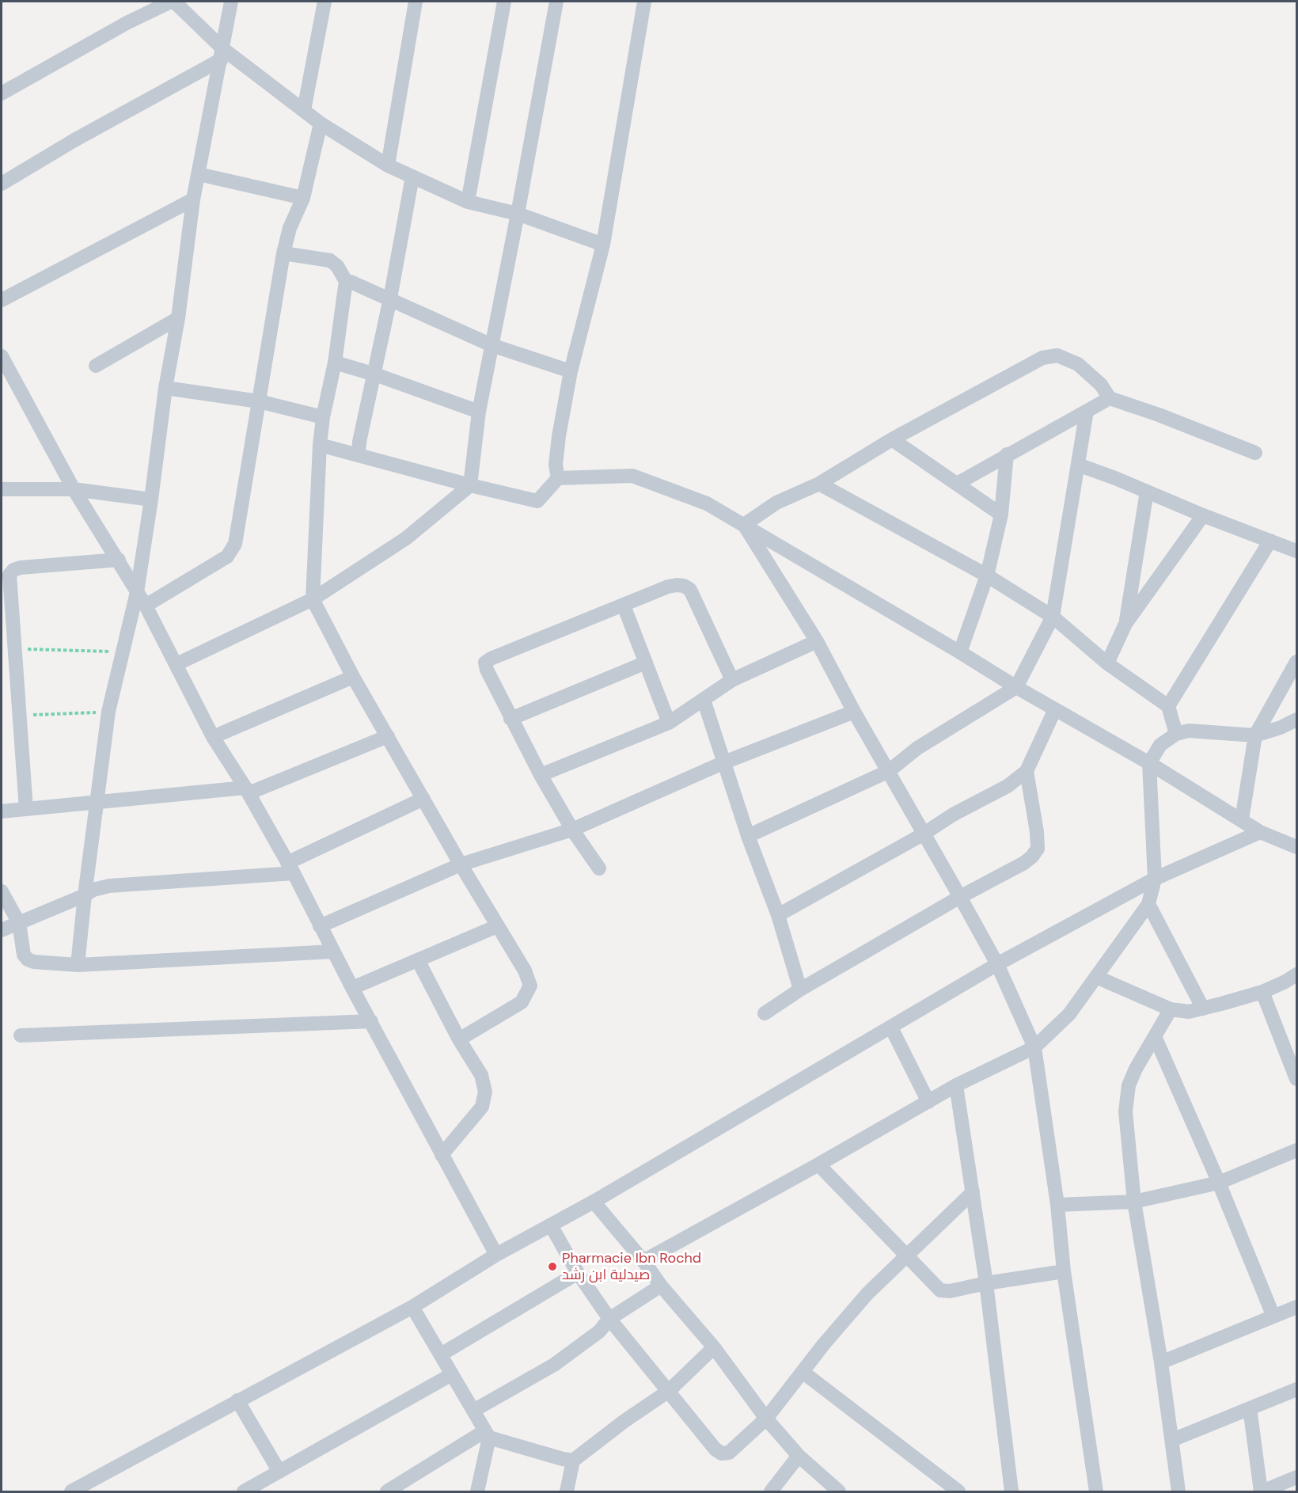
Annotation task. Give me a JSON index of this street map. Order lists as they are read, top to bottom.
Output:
{
  "places": ["Pharmacie Ibn Rochd صيدلية ابن رشد"]
}
